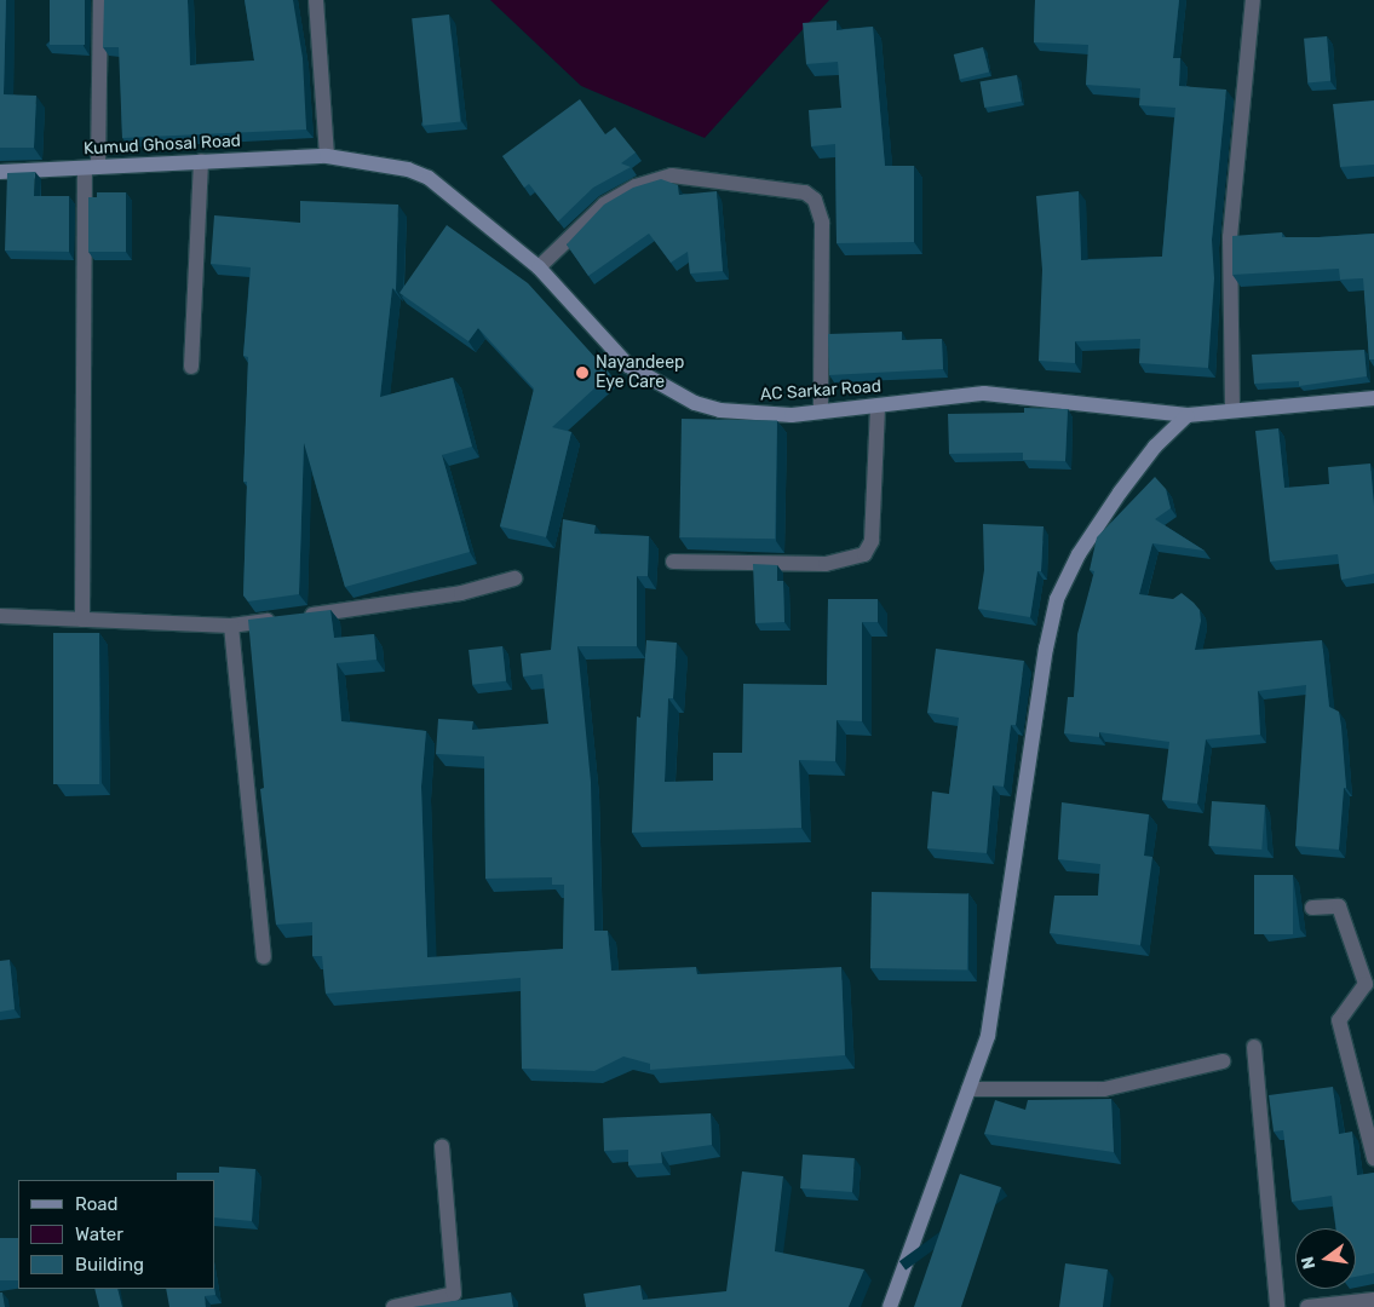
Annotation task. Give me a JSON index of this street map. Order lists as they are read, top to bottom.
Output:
{
  "streets": {
    "street": ["Kumud Ghosal Road", "AC Sarkar Road"]
  },
  "crossings": [
    ["Kumud Ghosal Road", "AC Sarkar Road"]
  ],
  "places": ["Nayandeep Eye Care"],
  "legend": ["Road", "Water", "Building"],
  "north": "left"
}
